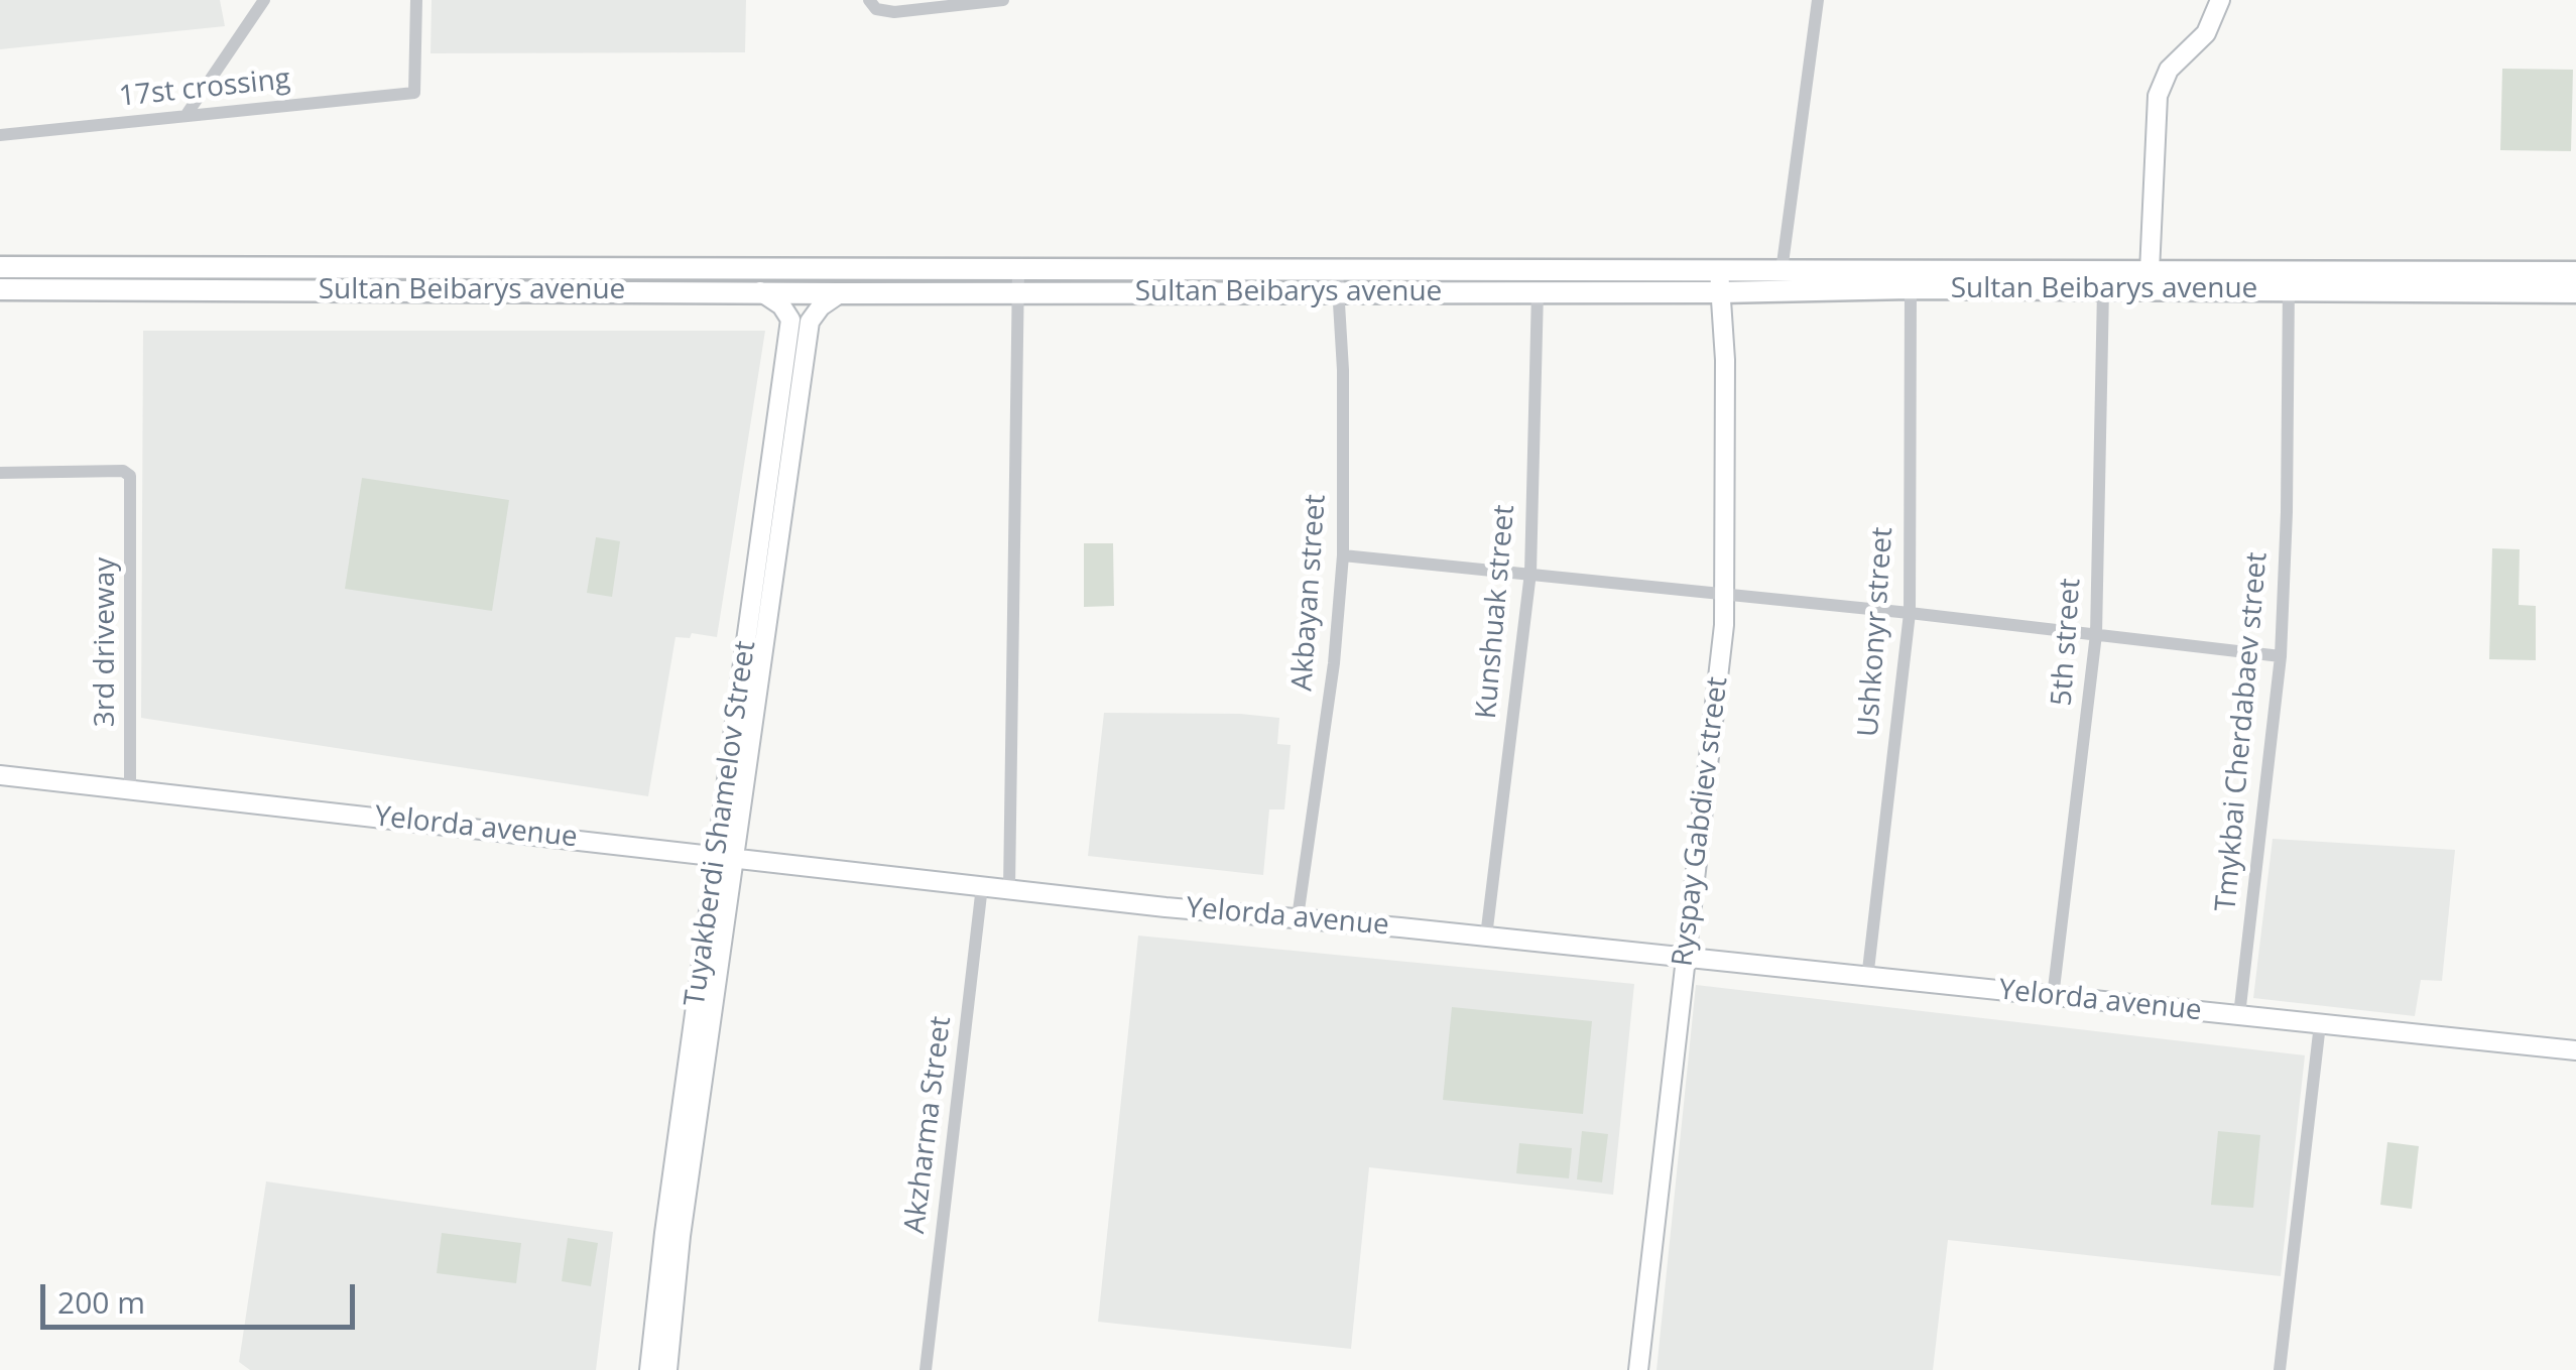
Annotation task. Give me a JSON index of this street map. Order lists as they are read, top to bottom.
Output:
{
  "streets": {
    "main road": ["Sultan Beibarys avenue"],
    "street": [
      "17st crossing",
      "Akbayan street",
      "Kunshuak street",
      "Ushkonyr street",
      "3rd driveway",
      "5th street",
      "Tmykbai Cherdabaev street",
      "Ryspay Gabdiev street",
      "Tuyakberdi Shamelov Street",
      "Yelorda avenue",
      "Akzharma Street"
    ]
  },
  "crossings": [
    ["Sultan Beibarys avenue", "Akbayan street"],
    ["Sultan Beibarys avenue", "Kunshuak street"],
    ["Sultan Beibarys avenue", "Ushkonyr street"],
    ["Sultan Beibarys avenue", "5th street"],
    ["Sultan Beibarys avenue", "Tmykbai Cherdabaev street"],
    ["Sultan Beibarys avenue", "Ryspay Gabdiev street"],
    ["Sultan Beibarys avenue", "Tuyakberdi Shamelov Street"],
    ["Akbayan street", "Yelorda avenue"],
    ["Kunshuak street", "Yelorda avenue"],
    ["Ushkonyr street", "Yelorda avenue"],
    ["3rd driveway", "Yelorda avenue"],
    ["5th street", "Yelorda avenue"],
    ["Tmykbai Cherdabaev street", "Yelorda avenue"],
    ["Ryspay Gabdiev street", "Yelorda avenue"],
    ["Tuyakberdi Shamelov Street", "Yelorda avenue"],
    ["Yelorda avenue", "Akzharma Street"]
  ],
  "scale_bar": "200 m"
}
